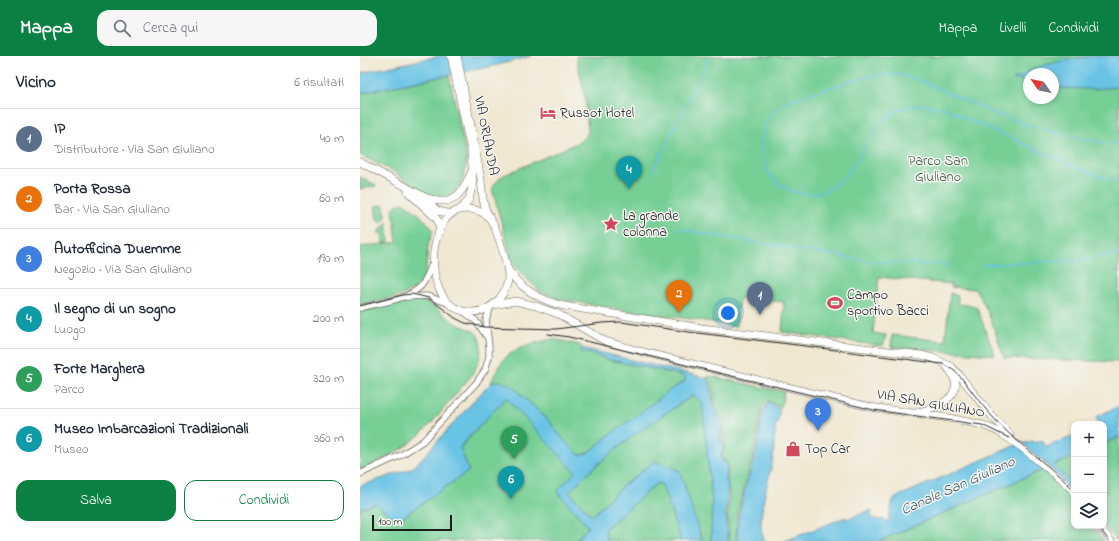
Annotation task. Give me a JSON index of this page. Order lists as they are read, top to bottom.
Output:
{
  "streets": {
    "main road": ["VIA ORLANDA", "VIA SAN GIULIANO"]
  },
  "crossings": [
    ["VIA ORLANDA", "VIA SAN GIULIANO"]
  ],
  "water": ["Canale San Giuliano"],
  "parks": ["Parco San Giuliano"],
  "places": {
    "hotel": ["Russot Hotel"],
    "place": ["La grande colonna"],
    "sports": ["Campo sportivo Bacci"],
    "shop": ["Top Car"]
  },
  "scale_bar": "100 m",
  "north": "top left",
  "page": {
    "header": "Mappa",
    "search": "Cerca qui",
    "nav": ["Mappa", "Livelli", "Condividi"],
    "heading": ["Vicino", "6 risultati"],
    "list": [
      {
        "mark": "1",
        "name": "IP",
        "note": "Distributore · Via San Giuliano",
        "value": "40 m"
      },
      {
        "mark": "2",
        "name": "Porta Rossa",
        "note": "Bar · Via San Giuliano",
        "value": "60 m"
      },
      {
        "mark": "3",
        "name": "Autofficina Duemme",
        "note": "Negozio · Via San Giuliano",
        "value": "190 m"
      },
      {
        "mark": "4",
        "name": "Il segno di un sogno",
        "note": "Luogo",
        "value": "200 m"
      },
      {
        "mark": "5",
        "name": "Forte Marghera",
        "note": "Parco",
        "value": "320 m"
      },
      {
        "mark": "6",
        "name": "Museo Imbarcazioni Tradizionali",
        "note": "Museo",
        "value": "360 m"
      }
    ],
    "pins": [
      "4",
      "2",
      "1",
      "3",
      "5",
      "6"
    ],
    "map_buttons": ["+", "−"],
    "buttons": ["Salva", "Condividi"],
    "scale": "100 m"
  }
}
